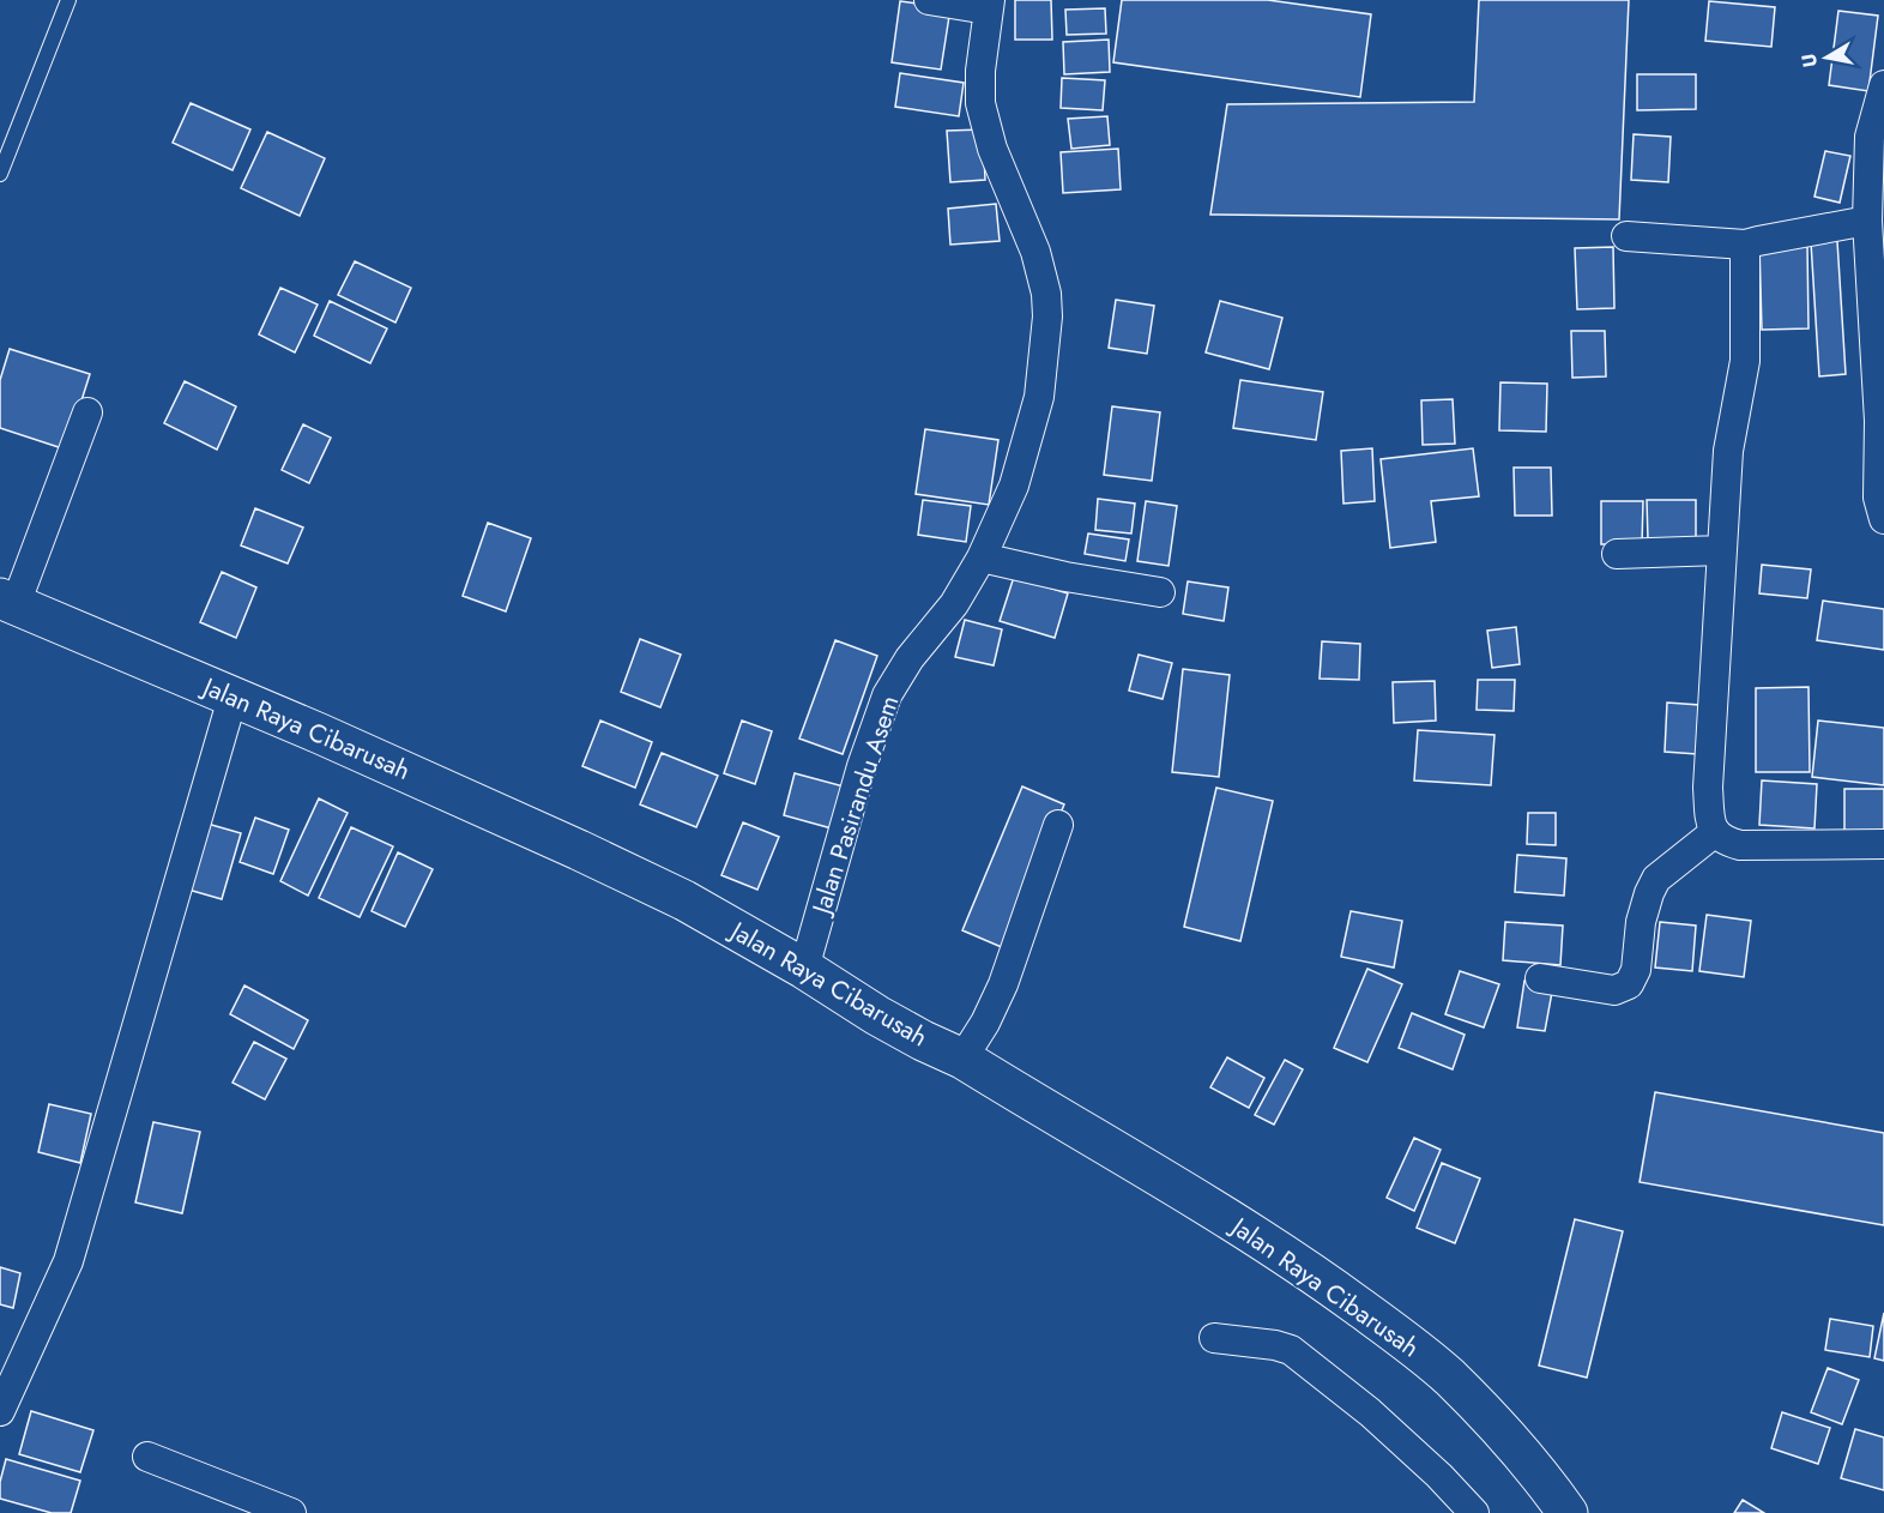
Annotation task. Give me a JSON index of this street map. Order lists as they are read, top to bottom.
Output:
{
  "streets": {
    "main road": ["Jalan Raya Cibarusah"],
    "street": ["Jalan Pasirandu Asem"]
  },
  "crossings": [
    ["Jalan Raya Cibarusah", "Jalan Pasirandu Asem"]
  ],
  "north": "left"
}
